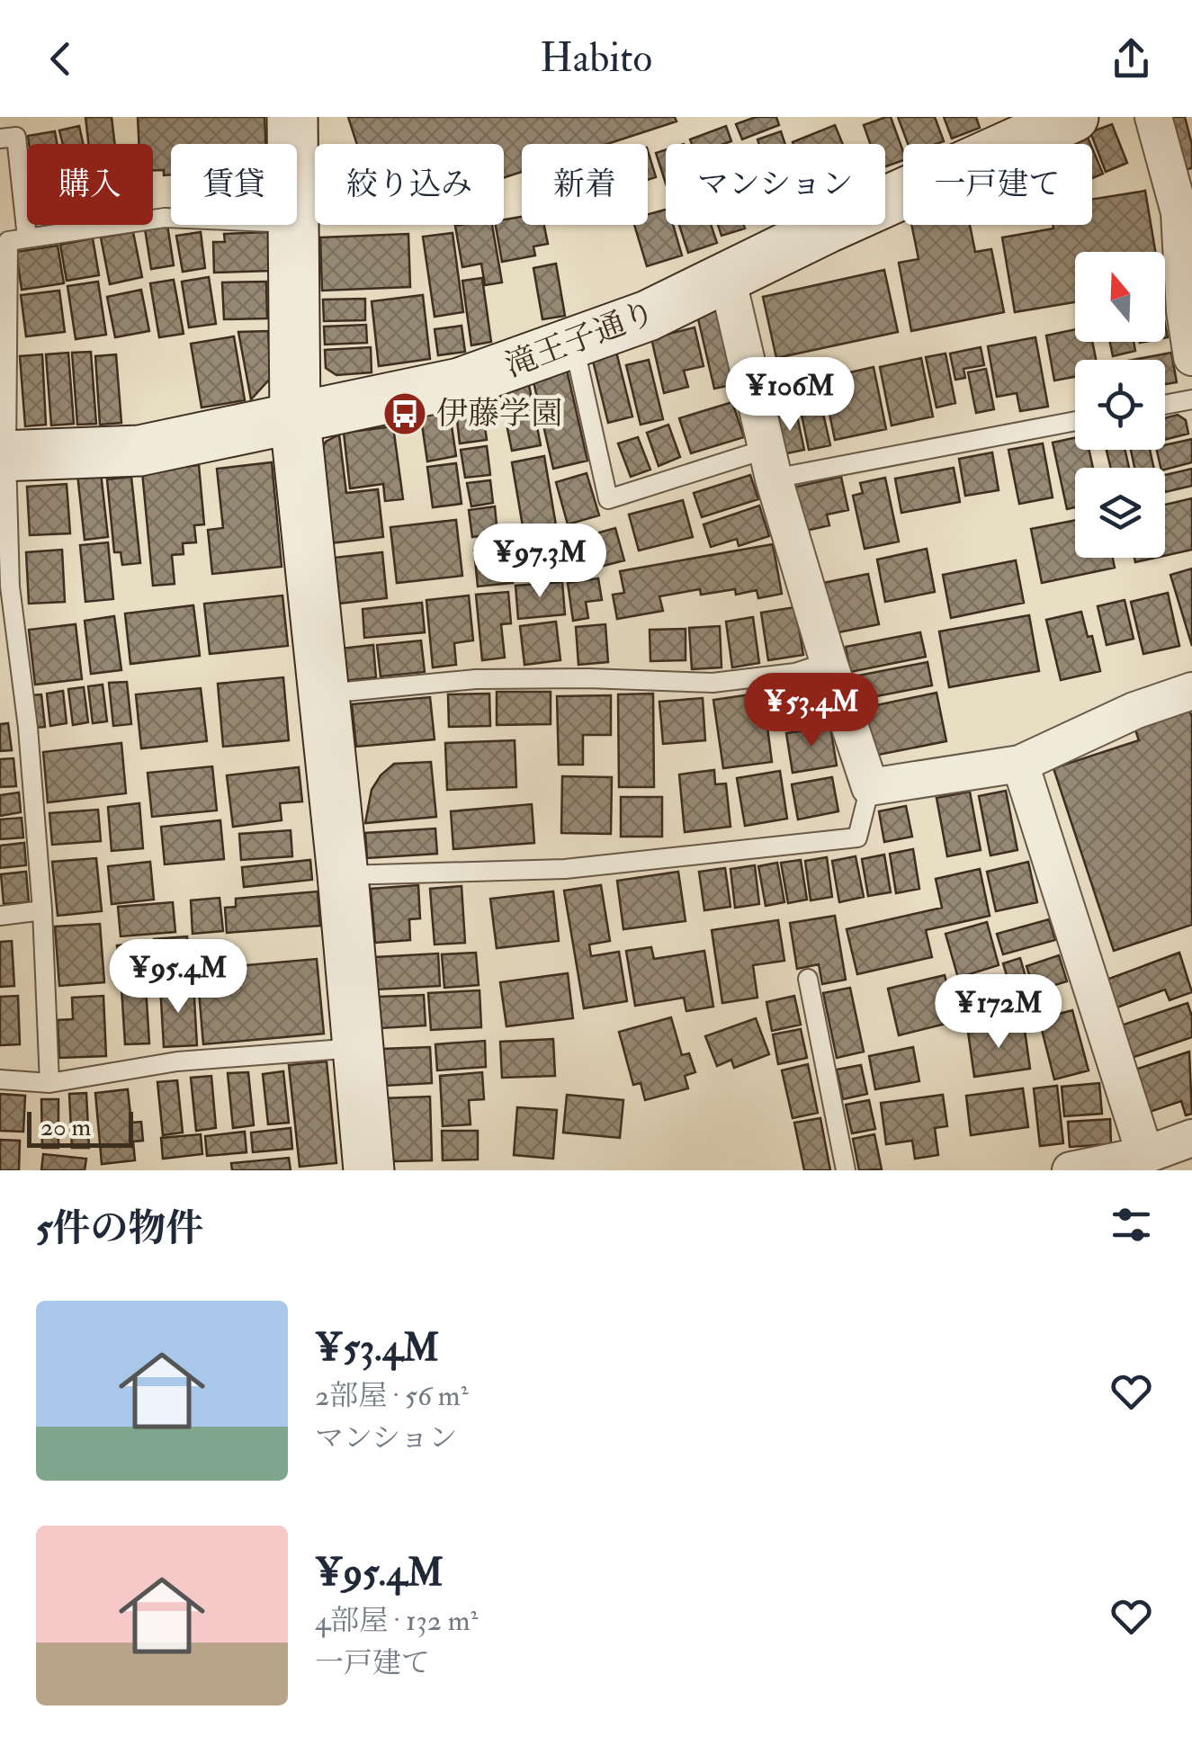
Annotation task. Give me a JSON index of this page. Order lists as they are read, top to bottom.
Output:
{
  "streets": {
    "street": ["滝王子通り"]
  },
  "places": {
    "bus stop": ["伊藤学園"]
  },
  "scale_bar": "20 m",
  "north": "top",
  "page": {
    "header": "Habito",
    "chip": [
      "購入",
      "賃貸",
      "絞り込み",
      "新着",
      "マンション",
      "一戸建て"
    ],
    "price": [
      "¥106M",
      "¥97.3M",
      "¥53.4M",
      "¥95.4M",
      "¥172M"
    ],
    "scale": "20 m",
    "heading": "5件の物件",
    "list": [
      {
        "name": "¥53.4M",
        "note": "2部屋 · 56 m² · マンション"
      },
      {
        "name": "¥95.4M",
        "note": "4部屋 · 132 m² · 一戸建て"
      }
    ]
  }
}
